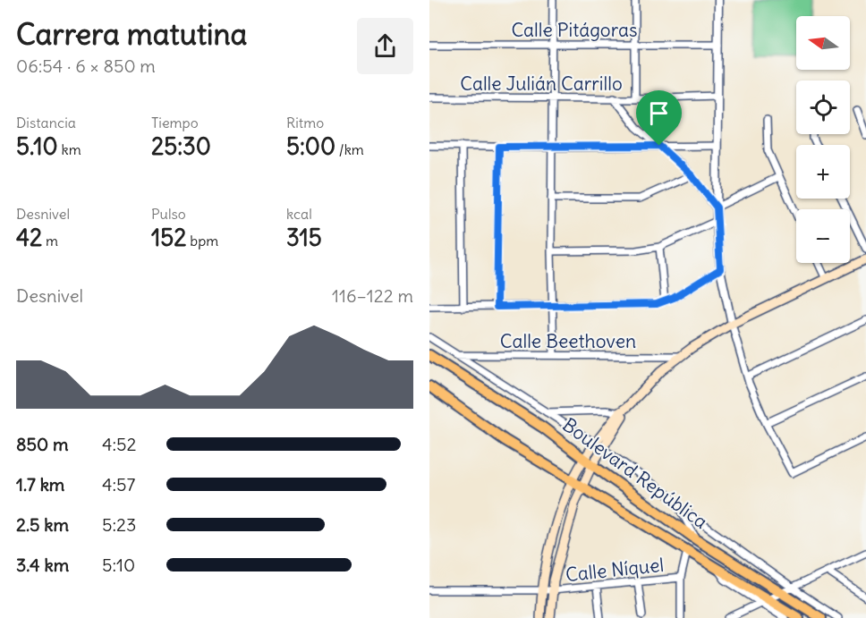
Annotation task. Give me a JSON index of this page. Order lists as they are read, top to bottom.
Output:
{
  "streets": {
    "main road": ["Boulevard República"],
    "street": [
      "Calle Pitágoras",
      "Calle Julián Carrillo",
      "Calle Beethoven",
      "Calle Níquel"
    ]
  },
  "north": "left",
  "page": {
    "heading": ["Carrera matutina", "06:54 · 6 × 850 m"],
    "map_buttons": ["+", "−"],
    "stats": [
      ["Distancia", "5.10 km"],
      ["Tiempo", "25:30"],
      ["Ritmo", "5:00 /km"],
      ["Desnivel", "42 m"],
      ["Pulso", "152 bpm"],
      ["kcal", "315"]
    ],
    "chart": ["Desnivel", "116–122 m"],
    "list": [
      {
        "name": "850 m",
        "note": "4:52"
      },
      {
        "name": "1.7 km",
        "note": "4:57"
      },
      {
        "name": "2.5 km",
        "note": "5:23"
      },
      {
        "name": "3.4 km",
        "note": "5:10"
      }
    ]
  }
}
